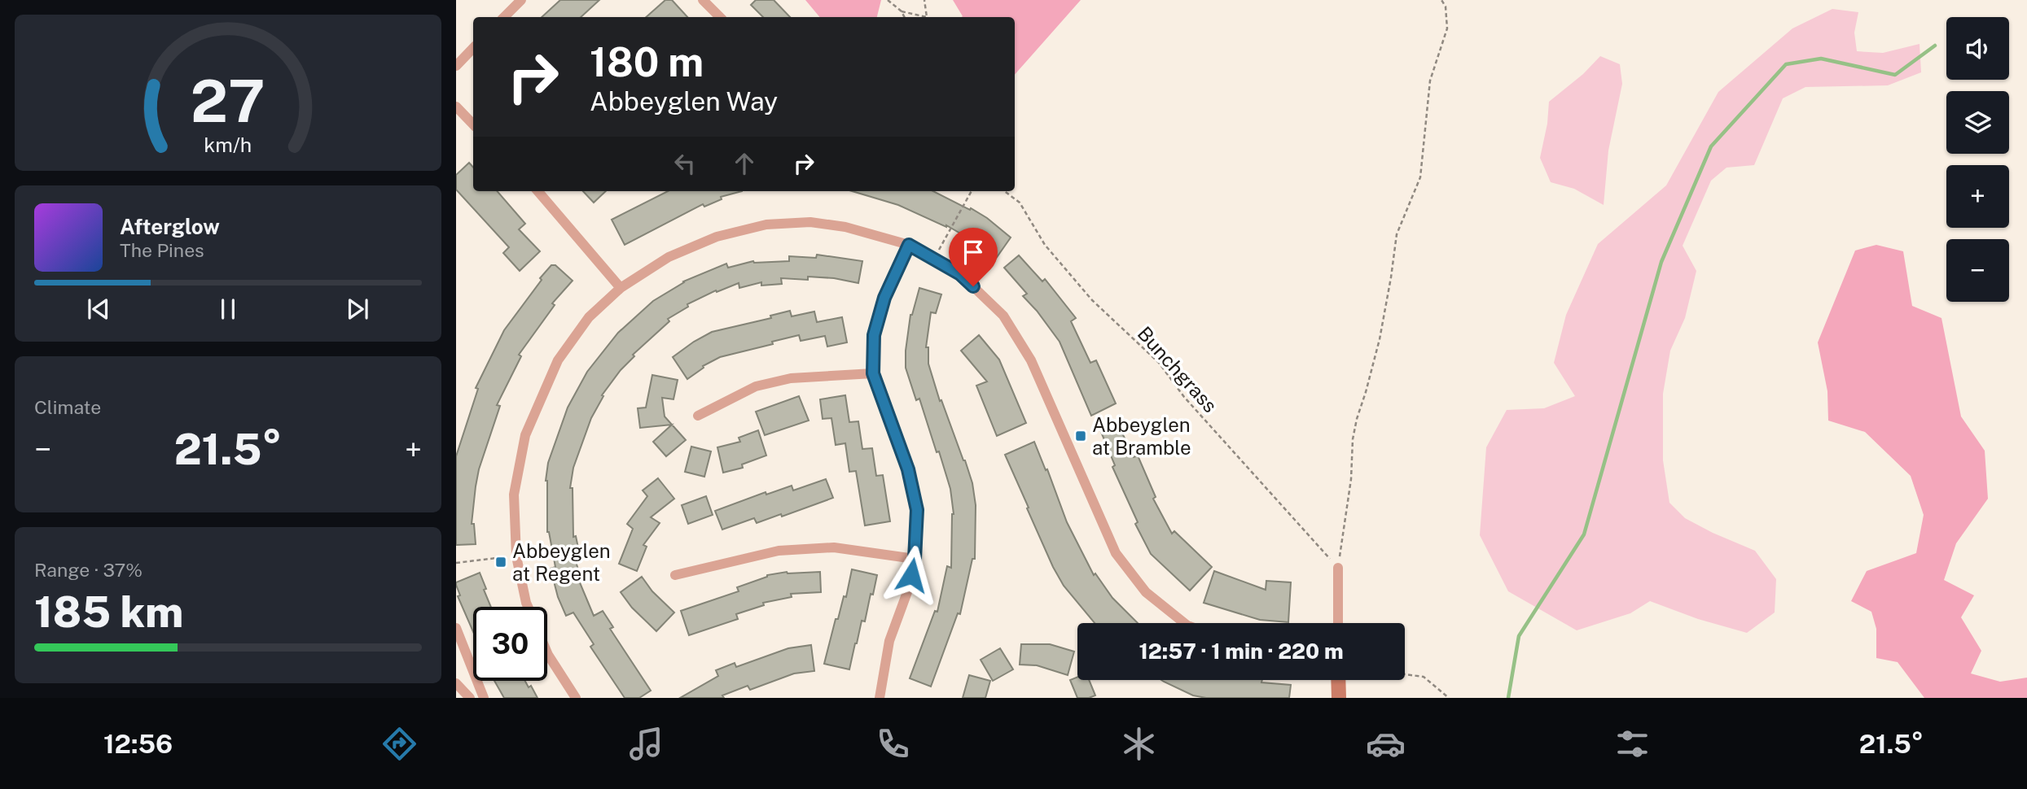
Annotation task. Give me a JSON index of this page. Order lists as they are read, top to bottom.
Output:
{
  "streets": {
    "path": ["Bunchgrass"]
  },
  "places": {
    "transit": ["Abbeyglen at Bramble", "Abbeyglen at Regent"]
  },
  "page": {
    "map_buttons": ["+", "−"],
    "turn": ["180 m", "Abbeyglen Way"],
    "song": ["Afterglow", "The Pines"],
    "tile": [
      "Climate",
      ["Range · 37%", "185 km"]
    ],
    "heat": ["−", "21.5°", "+"],
    "limit": "30",
    "trip": "12:57 · 1 min · 220 m",
    "tabs": ["12:56", "21.5°"],
    "gauge": ["27", "km/h"]
  }
}
